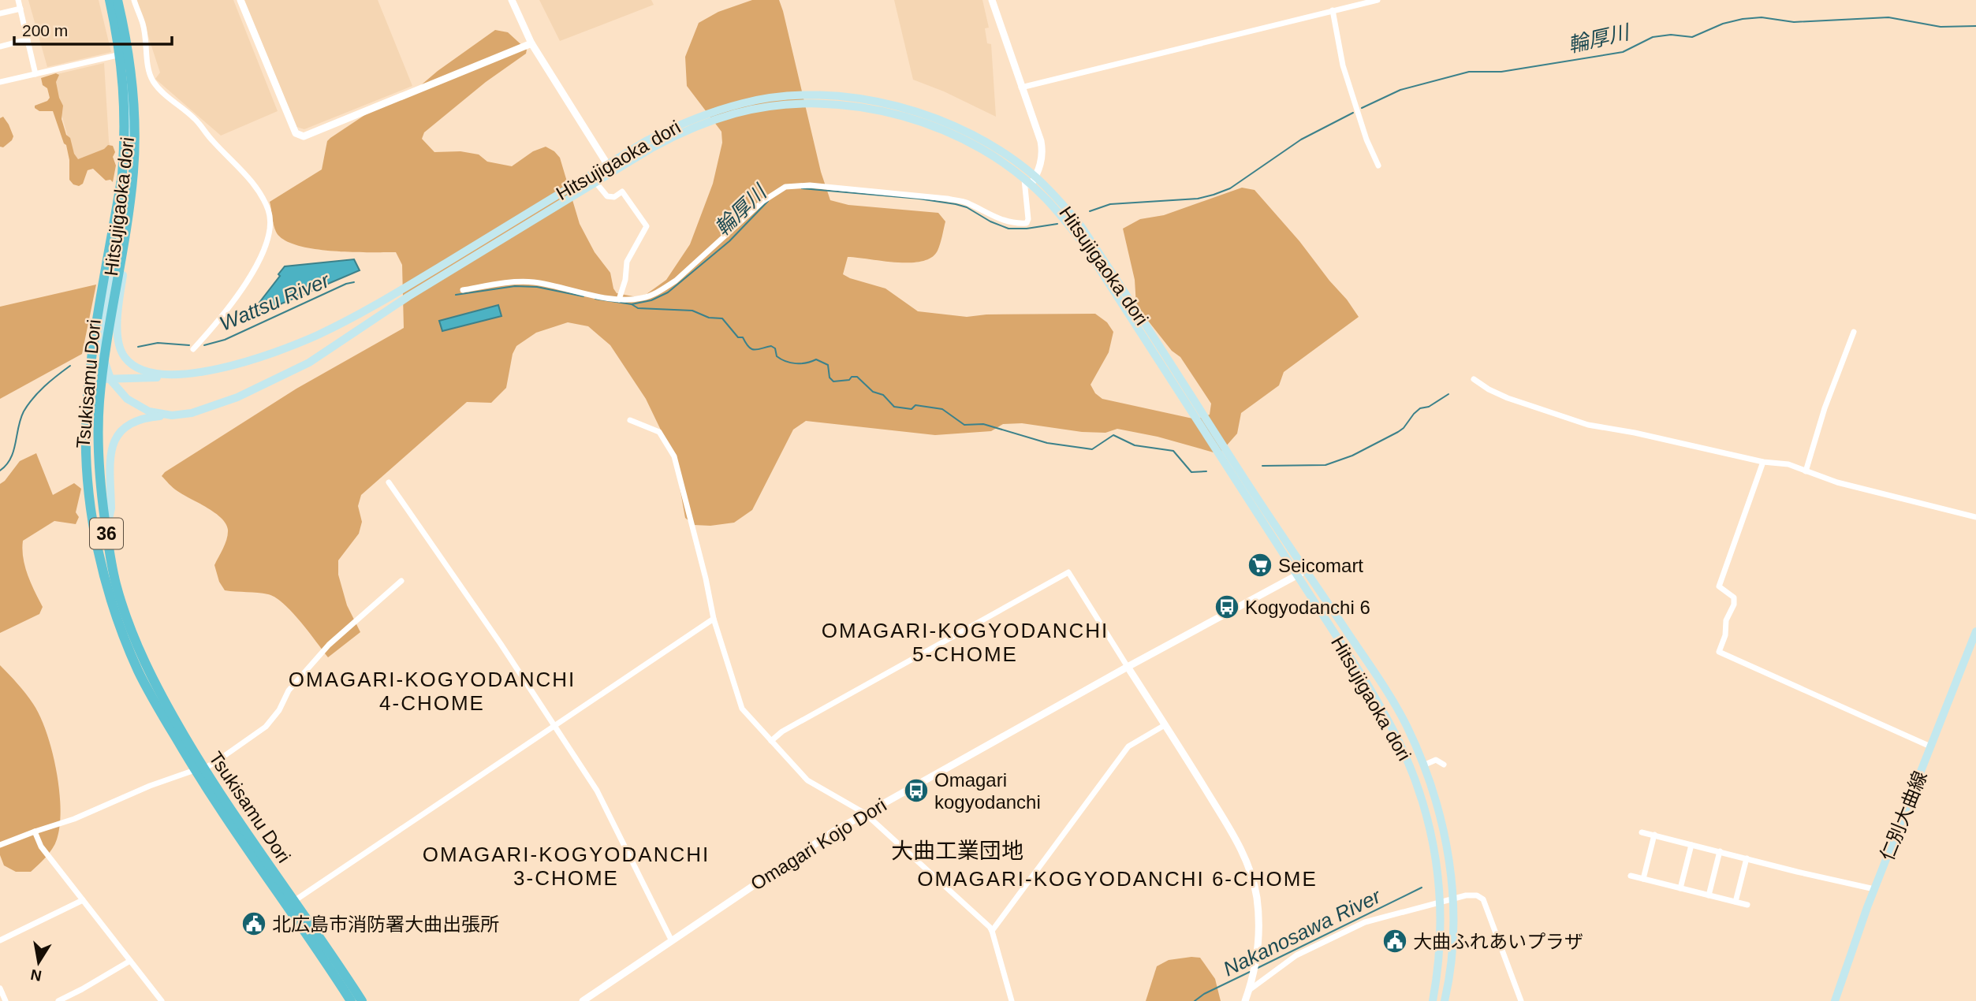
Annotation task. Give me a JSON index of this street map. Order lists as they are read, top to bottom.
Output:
{
  "streets": {
    "highway": ["Tsukisamu Dori", "36"],
    "main road": ["Hitsujigaoka dori", "仁別大曲線"],
    "street": ["Omagari Kojo Dori"]
  },
  "crossings": [
    ["Hitsujigaoka dori", "Tsukisamu Dori"],
    ["Hitsujigaoka dori", "Omagari Kojo Dori"]
  ],
  "districts": [
    "OMAGARI-KOGYODANCHI 5-CHOME",
    "OMAGARI-KOGYODANCHI 4-CHOME",
    "大曲工業団地",
    "OMAGARI-KOGYODANCHI 3-CHOME",
    "OMAGARI-KOGYODANCHI 6-CHOME"
  ],
  "water": ["輪厚川", "Wattsu River", "Nakanosawa River"],
  "places": {
    "supermarket": ["Seicomart"],
    "bus stop": ["Kogyodanchi 6", "Omagari kogyodanchi"],
    "public building": ["北広島市消防署大曲出張所", "大曲ふれあいプラザ"]
  },
  "scale_bar": "200 m",
  "north": "bottom"
}
